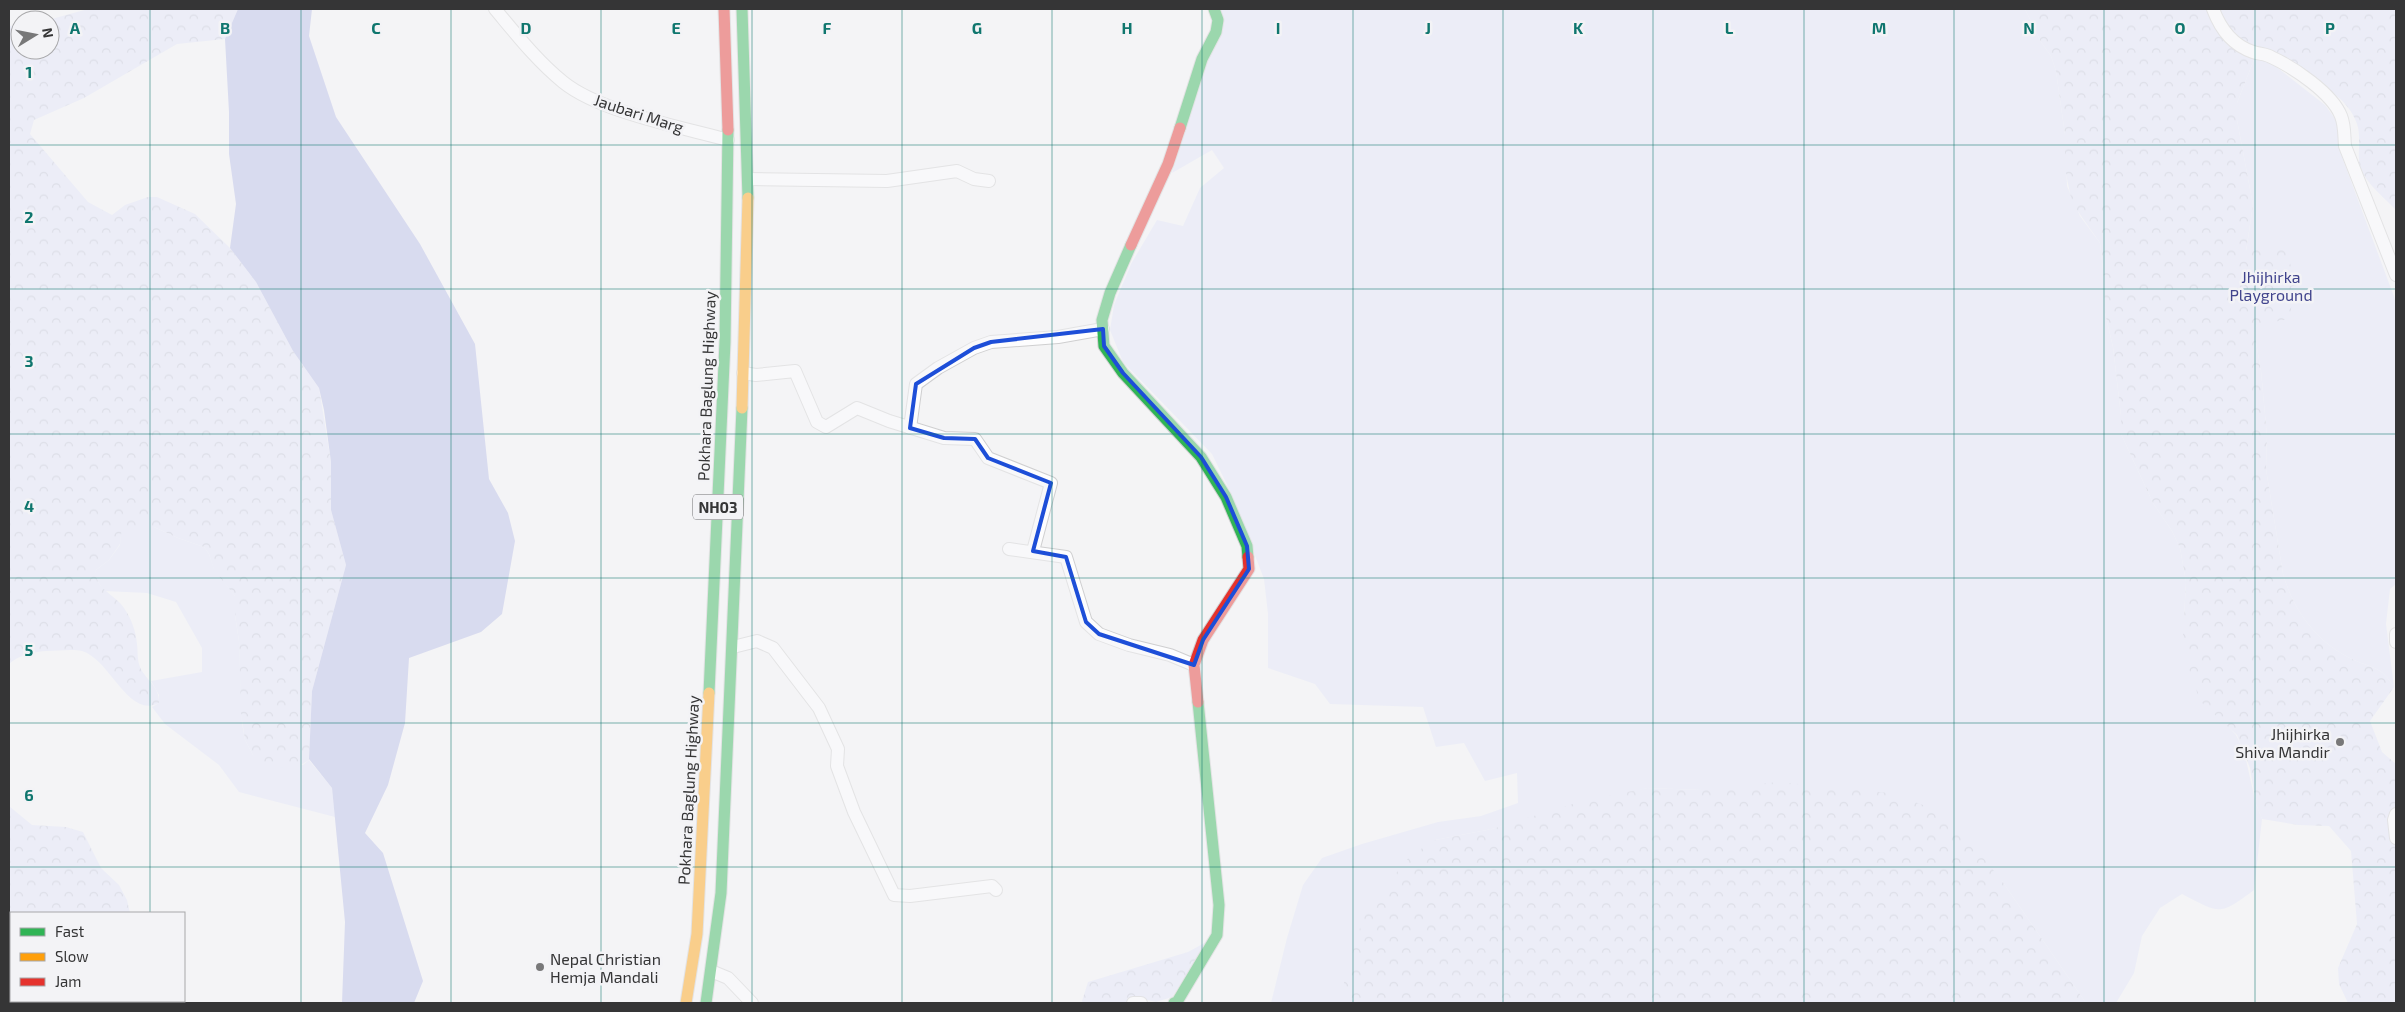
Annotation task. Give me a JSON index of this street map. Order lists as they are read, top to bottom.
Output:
{
  "streets": {
    "main road": ["Pokhara Baglung Highway", "NH03"],
    "street": ["Jaubari Marg"]
  },
  "crossings": [
    ["Jaubari Marg", "Pokhara Baglung Highway"]
  ],
  "parks": ["Jhijhirka Playground"],
  "places": ["Jhijhirka Shiva Mandir", "Nepal Christian Hemja Mandali"],
  "legend": ["Fast", "Slow", "Jam"],
  "north": "right",
  "grid": {
    "columns": [
      "A",
      "B",
      "C",
      "D",
      "E",
      "F",
      "G",
      "H",
      "I",
      "J",
      "K",
      "L",
      "M",
      "N",
      "O",
      "P"
    ],
    "rows": [
      "1",
      "2",
      "3",
      "4",
      "5",
      "6"
    ]
  }
}
